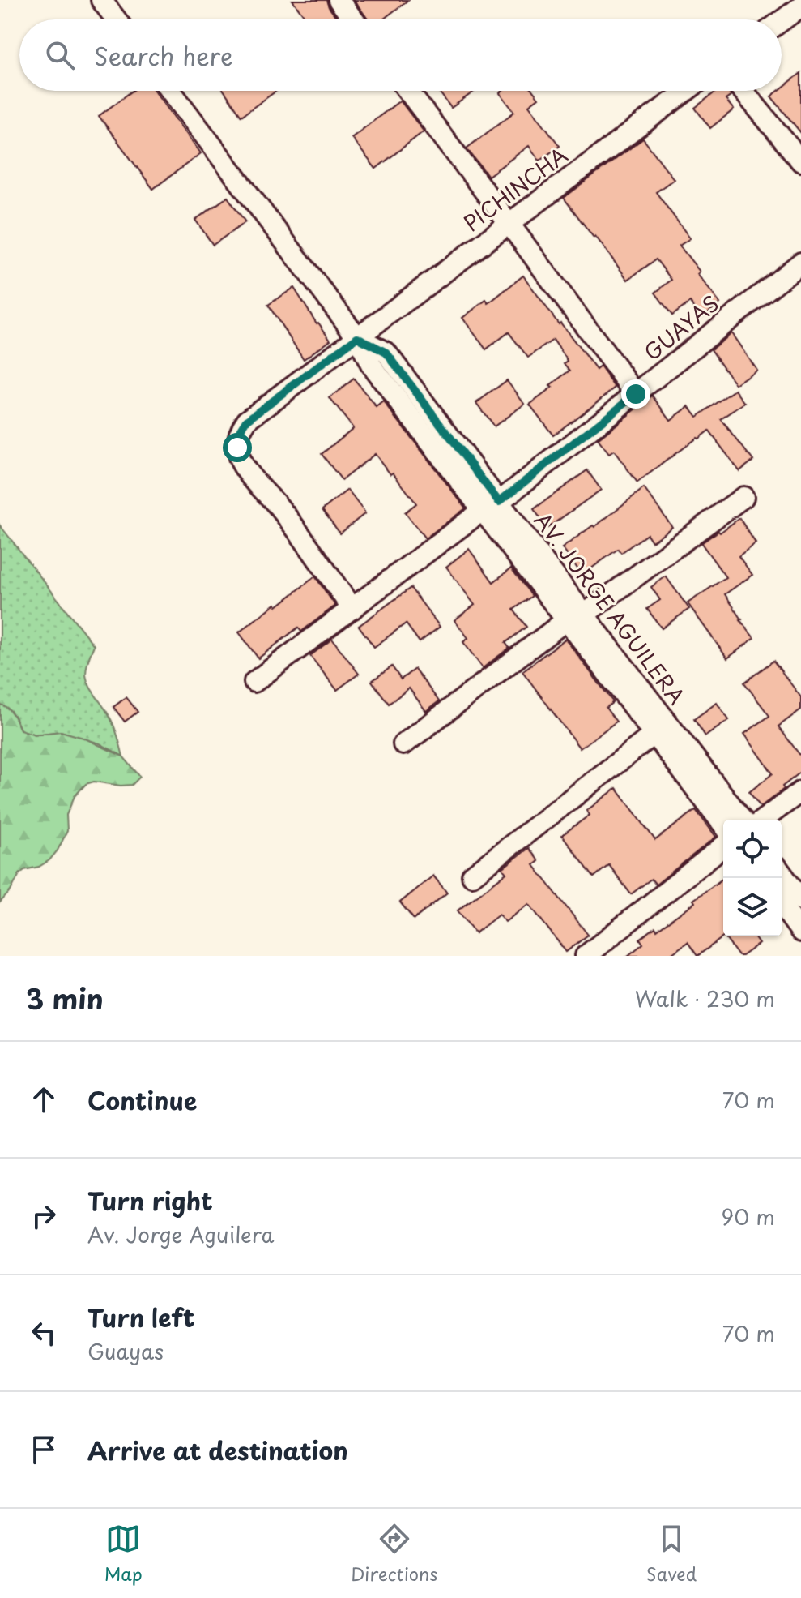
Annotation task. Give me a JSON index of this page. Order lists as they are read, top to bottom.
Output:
{
  "streets": {
    "street": ["PICHINCHA", "GUAYAS", "AV. JORGE AGUILERA"]
  },
  "crossings": [
    ["PICHINCHA", "GUAYAS"],
    ["PICHINCHA", "AV. JORGE AGUILERA"],
    ["GUAYAS", "AV. JORGE AGUILERA"]
  ],
  "page": {
    "search": "Search here",
    "heading": ["3 min", "Walk · 230 m"],
    "list": [
      ["Continue", "70 m"],
      ["Turn right", "Av. Jorge Aguilera", "90 m"],
      ["Turn left", "Guayas", "70 m"],
      "Arrive at destination"
    ],
    "nav": ["Map", "Directions", "Saved"]
  }
}
